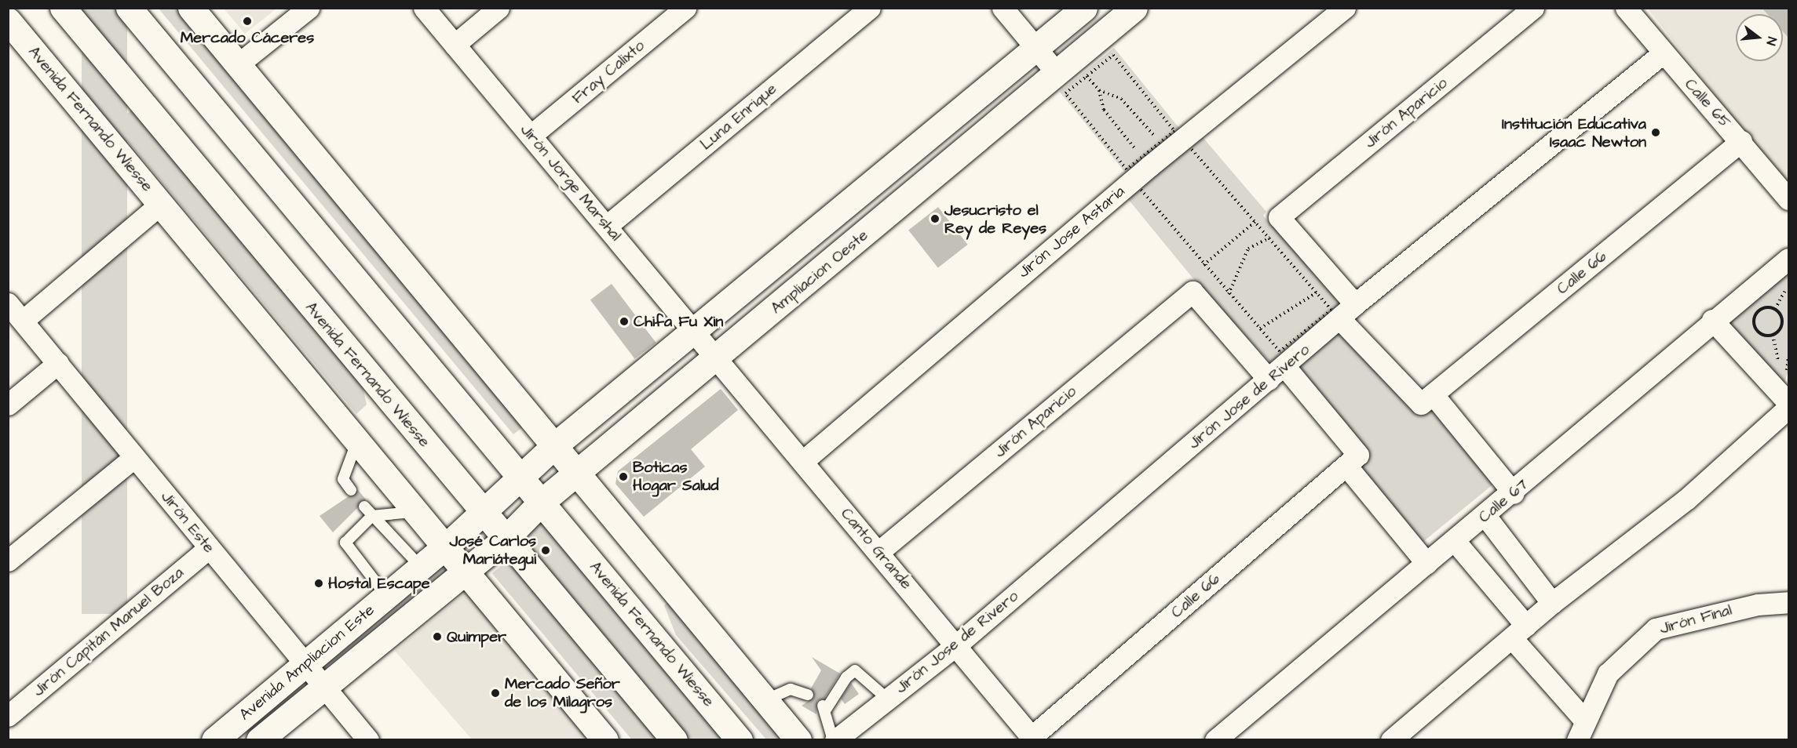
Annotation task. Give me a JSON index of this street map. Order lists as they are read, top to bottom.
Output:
{
  "streets": {
    "main road": ["Avenida Fernando Wiesse", "Ampliacion Oeste", "Avenida Ampliacion Este"],
    "street": [
      "Fray Calixto",
      "Calle 65",
      "Jirón Aparicio",
      "Luna Enrique",
      "Jirón Jorge Marshal",
      "Jirón Jose Astaria",
      "Calle 66",
      "Jirón Jose de Rivero",
      "Calle 67",
      "Jirón Este",
      "Canto Grande",
      "Jirón Final",
      "Jirón Capitán Manuel Boza"
    ]
  },
  "crossings": [
    ["Fray Calixto", "Jirón Jorge Marshal"],
    ["Calle 65", "Calle 66"],
    ["Calle 65", "Jirón Jose de Rivero"],
    ["Jirón Aparicio", "Jirón Jose de Rivero"],
    ["Jirón Aparicio", "Canto Grande"],
    ["Luna Enrique", "Jirón Jorge Marshal"],
    ["Avenida Fernando Wiesse", "Ampliacion Oeste"],
    ["Avenida Fernando Wiesse", "Avenida Ampliacion Este"],
    ["Jirón Jorge Marshal", "Ampliacion Oeste"],
    ["Jirón Jorge Marshal", "Canto Grande"],
    ["Jirón Jose Astaria", "Canto Grande"],
    ["Ampliacion Oeste", "Canto Grande"],
    ["Ampliacion Oeste", "Avenida Ampliacion Este"],
    ["Calle 66", "Canto Grande"],
    ["Jirón Jose de Rivero", "Canto Grande"],
    ["Jirón Este", "Jirón Capitán Manuel Boza"],
    ["Jirón Este", "Avenida Ampliacion Este"]
  ],
  "places": [
    "Mercado Cáceres",
    "Institución Educativa Isaac Newton",
    "Jesucristo el Rey de Reyes",
    "Chifa Fu Xin",
    "Boticas Hogar Salud",
    "José Carlos Mariátegui",
    "Hostal Escape",
    "Quimper",
    "Mercado Señor de los Milagros"
  ],
  "north": "right"
}
